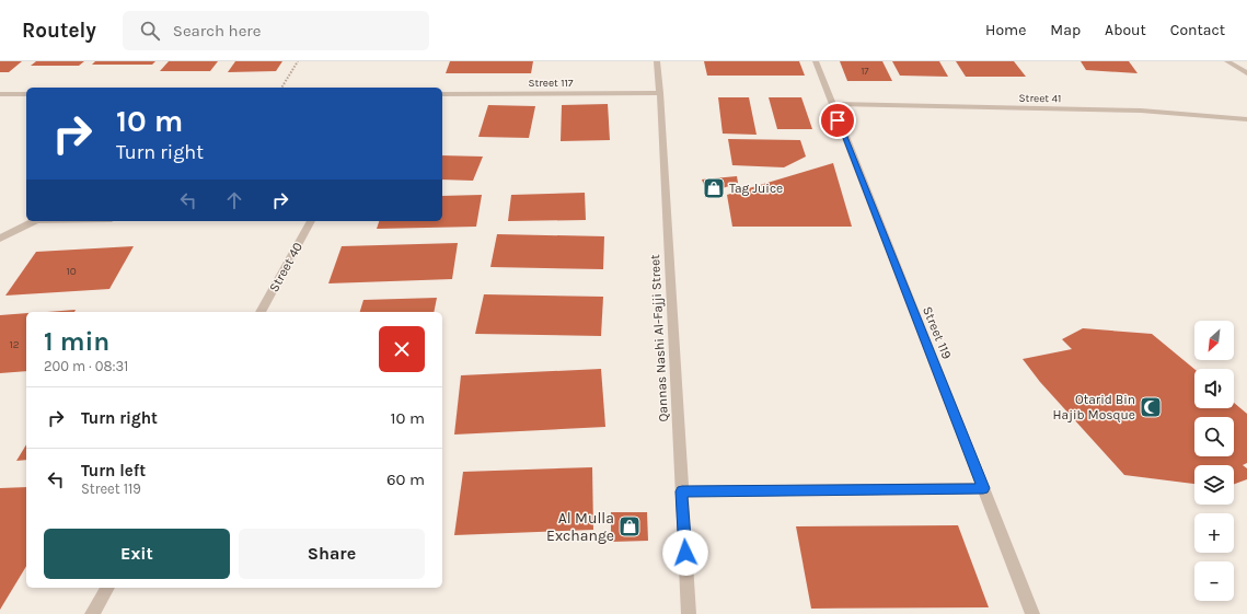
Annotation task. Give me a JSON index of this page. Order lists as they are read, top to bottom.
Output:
{
  "streets": {
    "street": [
      "Street 117",
      "Street 41",
      "Street 40",
      "Street 119",
      "Qannas Nashi Al-Fajji Street"
    ]
  },
  "crossings": [
    ["Street 117", "Qannas Nashi Al-Fajji Street"],
    ["Street 41", "Street 119"]
  ],
  "places": {
    "shop": ["Tag Juice", "Al Mulla Exchange"],
    "mosque": ["Otarid Bin Hajib Mosque"]
  },
  "house_numbers": ["17", "10", "12"],
  "north": "bottom left",
  "page": {
    "header": "Routely",
    "search": "Search here",
    "nav": [
      "Home",
      "Map",
      "About",
      "Contact"
    ],
    "turn": ["10 m", "Turn right"],
    "heading": ["1 min", "200 m · 08:31"],
    "map_buttons": ["+", "−"],
    "list": [
      {
        "name": "Turn right",
        "value": "10 m"
      },
      {
        "name": "Turn left",
        "note": "Street 119",
        "value": "60 m"
      }
    ],
    "buttons": ["Exit", "Share"]
  }
}
